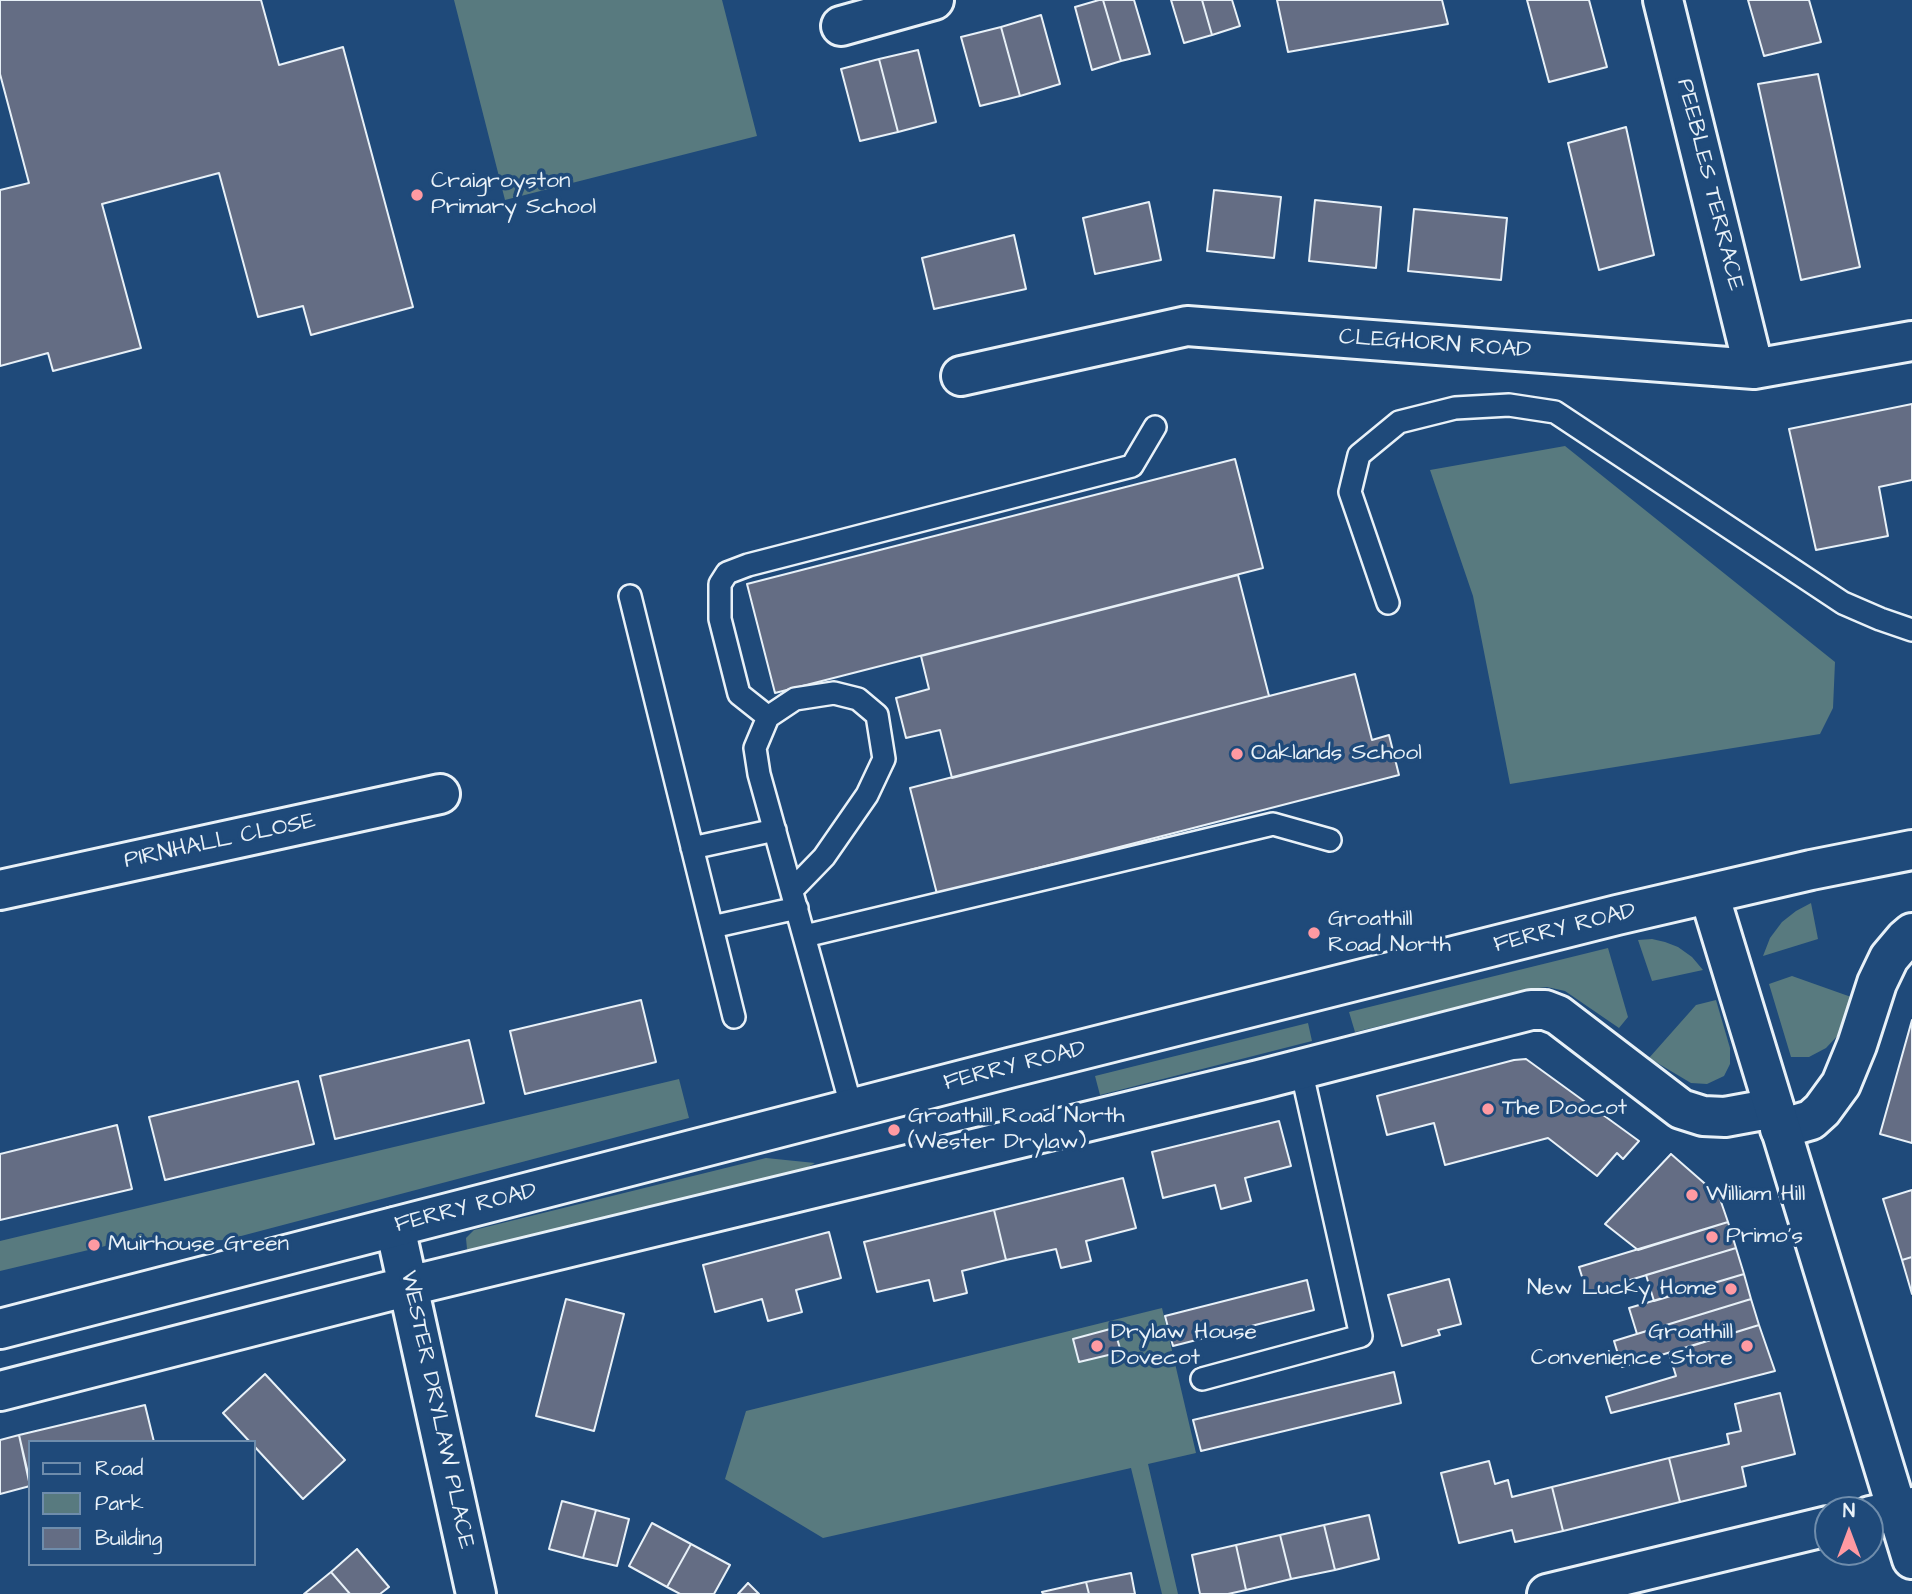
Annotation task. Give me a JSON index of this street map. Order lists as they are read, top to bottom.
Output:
{
  "streets": {
    "street": [
      "PEEBLES TERRACE",
      "CLEGHORN ROAD",
      "PIRNHALL CLOSE",
      "FERRY ROAD",
      "WESTER DRYLAW PLACE"
    ]
  },
  "crossings": [
    ["PEEBLES TERRACE", "CLEGHORN ROAD"],
    ["FERRY ROAD", "WESTER DRYLAW PLACE"]
  ],
  "places": [
    "Craigroyston Primary School",
    "Oaklands School",
    "Groathill Road North",
    "The Doocot",
    "Groathill Road North (Wester Drylaw)",
    "William Hill",
    "Primo's",
    "Muirhouse Green",
    "New Lucky Home",
    "Drylaw House Dovecot",
    "Groathill Convenience Store"
  ],
  "legend": ["Road", "Park", "Building"],
  "north": "top"
}
